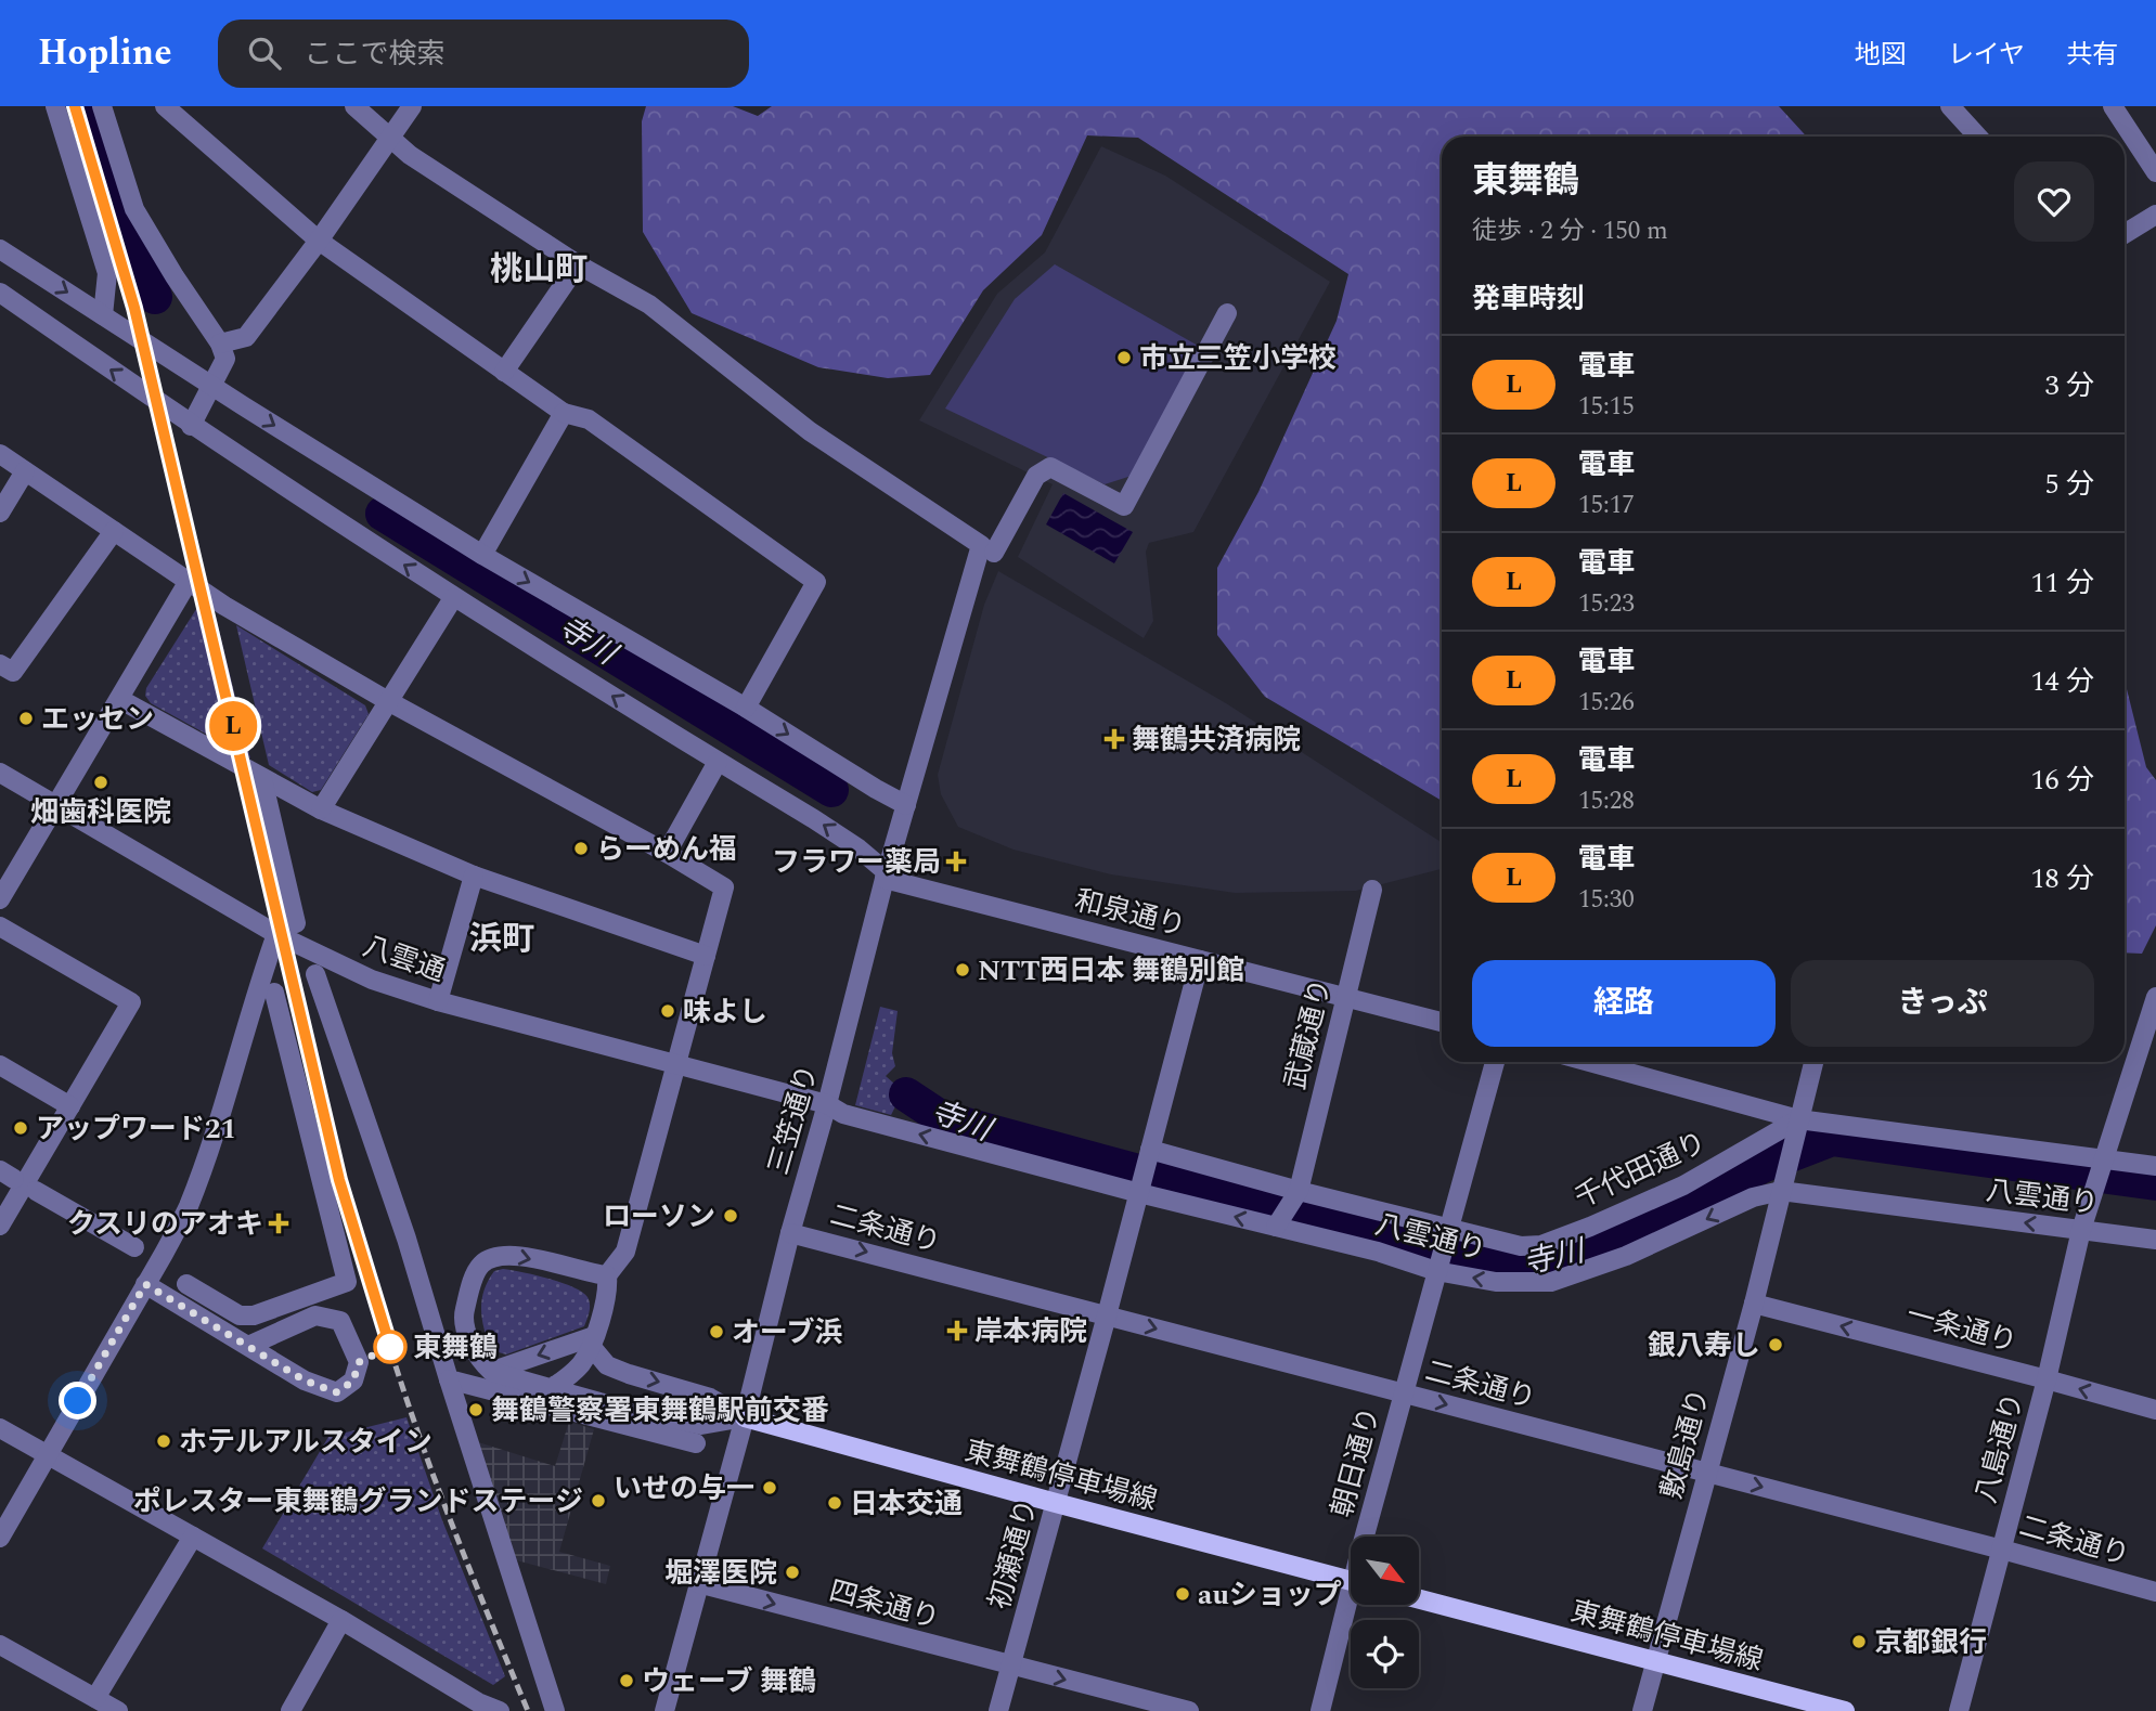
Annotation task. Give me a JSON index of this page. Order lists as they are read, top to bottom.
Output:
{
  "streets": {
    "main road": ["東舞鶴停車場線"],
    "street": [
      "和泉通り",
      "八雲通",
      "武蔵通り",
      "三笠通り",
      "千代田通り",
      "八雲通り",
      "二条通り",
      "一条通り",
      "敷島通り",
      "八島通り",
      "朝日通り",
      "初瀬通り",
      "四条通り"
    ]
  },
  "crossings": [
    ["和泉通り", "武蔵通り"],
    ["和泉通り", "三笠通り"],
    ["八雲通", "三笠通り"],
    ["八雲通", "八雲通り"],
    ["武蔵通り", "千代田通り"],
    ["武蔵通り", "八雲通り"],
    ["三笠通り", "八雲通り"],
    ["三笠通り", "二条通り"],
    ["三笠通り", "東舞鶴停車場線"],
    ["三笠通り", "四条通り"],
    ["千代田通り", "敷島通り"],
    ["千代田通り", "朝日通り"],
    ["千代田通り", "初瀬通り"],
    ["八雲通り", "敷島通り"],
    ["八雲通り", "八島通り"],
    ["八雲通り", "朝日通り"],
    ["八雲通り", "初瀬通り"],
    ["二条通り", "敷島通り"],
    ["二条通り", "八島通り"],
    ["二条通り", "朝日通り"],
    ["二条通り", "初瀬通り"],
    ["一条通り", "敷島通り"],
    ["一条通り", "八島通り"],
    ["敷島通り", "東舞鶴停車場線"],
    ["東舞鶴停車場線", "初瀬通り"],
    ["初瀬通り", "四条通り"]
  ],
  "one_way": ["二条通り", "一条通り", "四条通り"],
  "districts": ["桃山町", "浜町"],
  "water": ["寺川"],
  "places": {
    "other": [
      "市立三笠小学校",
      "エッセン",
      "畑歯科医院",
      "らーめん福",
      "NTT西日本 舞鶴別館",
      "味よし",
      "アップワード21",
      "ローソン",
      "オーブ浜",
      "銀八寿し",
      "東舞鶴",
      "舞鶴警察署東舞鶴駅前交番",
      "ホテルアルスタイン",
      "いせの与一",
      "ポレスター東舞鶴グランドステージ",
      "日本交通",
      "堀澤医院",
      "auショップ",
      "京都銀行",
      "ウェーブ 舞鶴"
    ],
    "health": [
      "舞鶴共済病院",
      "フラワー薬局",
      "クスリのアオキ",
      "岸本病院"
    ]
  },
  "north": "bottom right",
  "page": {
    "header": "Hopline",
    "search": "ここで検索",
    "nav": ["地図", "レイヤ", "共有"],
    "on_map": "L",
    "heading": [
      ["東舞鶴", "徒歩 · 2 分 · 150 m"],
      "発車時刻"
    ],
    "list": [
      {
        "mark": "L",
        "name": "電車",
        "note": "15:15",
        "value": "3 分"
      },
      {
        "mark": "L",
        "name": "電車",
        "note": "15:17",
        "value": "5 分"
      },
      {
        "mark": "L",
        "name": "電車",
        "note": "15:23",
        "value": "11 分"
      },
      {
        "mark": "L",
        "name": "電車",
        "note": "15:26",
        "value": "14 分"
      },
      {
        "mark": "L",
        "name": "電車",
        "note": "15:28",
        "value": "16 分"
      },
      {
        "mark": "L",
        "name": "電車",
        "note": "15:30",
        "value": "18 分"
      }
    ],
    "buttons": ["経路", "きっぷ"]
  }
}
